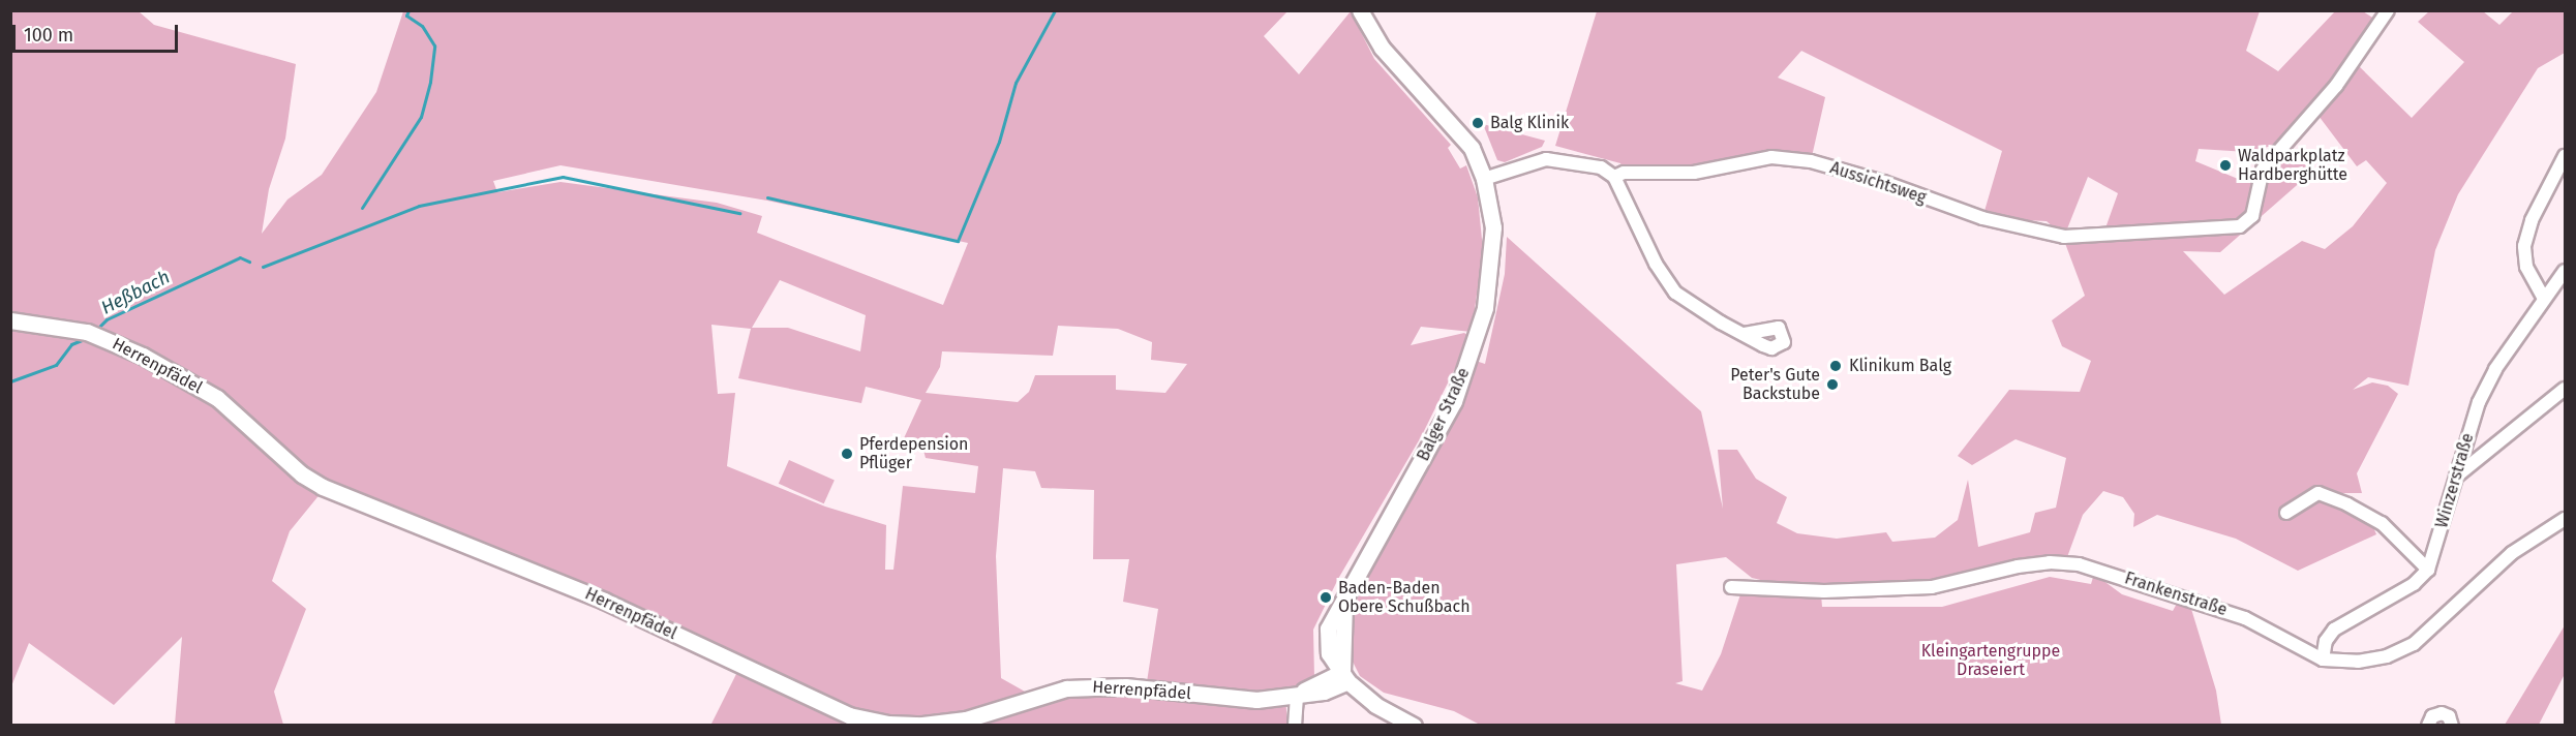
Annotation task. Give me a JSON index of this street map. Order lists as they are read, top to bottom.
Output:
{
  "streets": {
    "street": [
      "Aussichtsweg",
      "Herrenpfädel",
      "Balger Straße",
      "Winzerstraße",
      "Frankenstraße"
    ]
  },
  "crossings": [
    ["Herrenpfädel", "Balger Straße"]
  ],
  "water": ["Heßbach"],
  "parks": ["Kleingartengruppe Draseiert"],
  "places": [
    "Balg Klinik",
    "Waldparkplatz Hardberghütte",
    "Klinikum Balg",
    "Peter's Gute Backstube",
    "Pferdepension Pflüger",
    "Baden-Baden Obere Schußbach"
  ],
  "scale_bar": "100 m"
}
